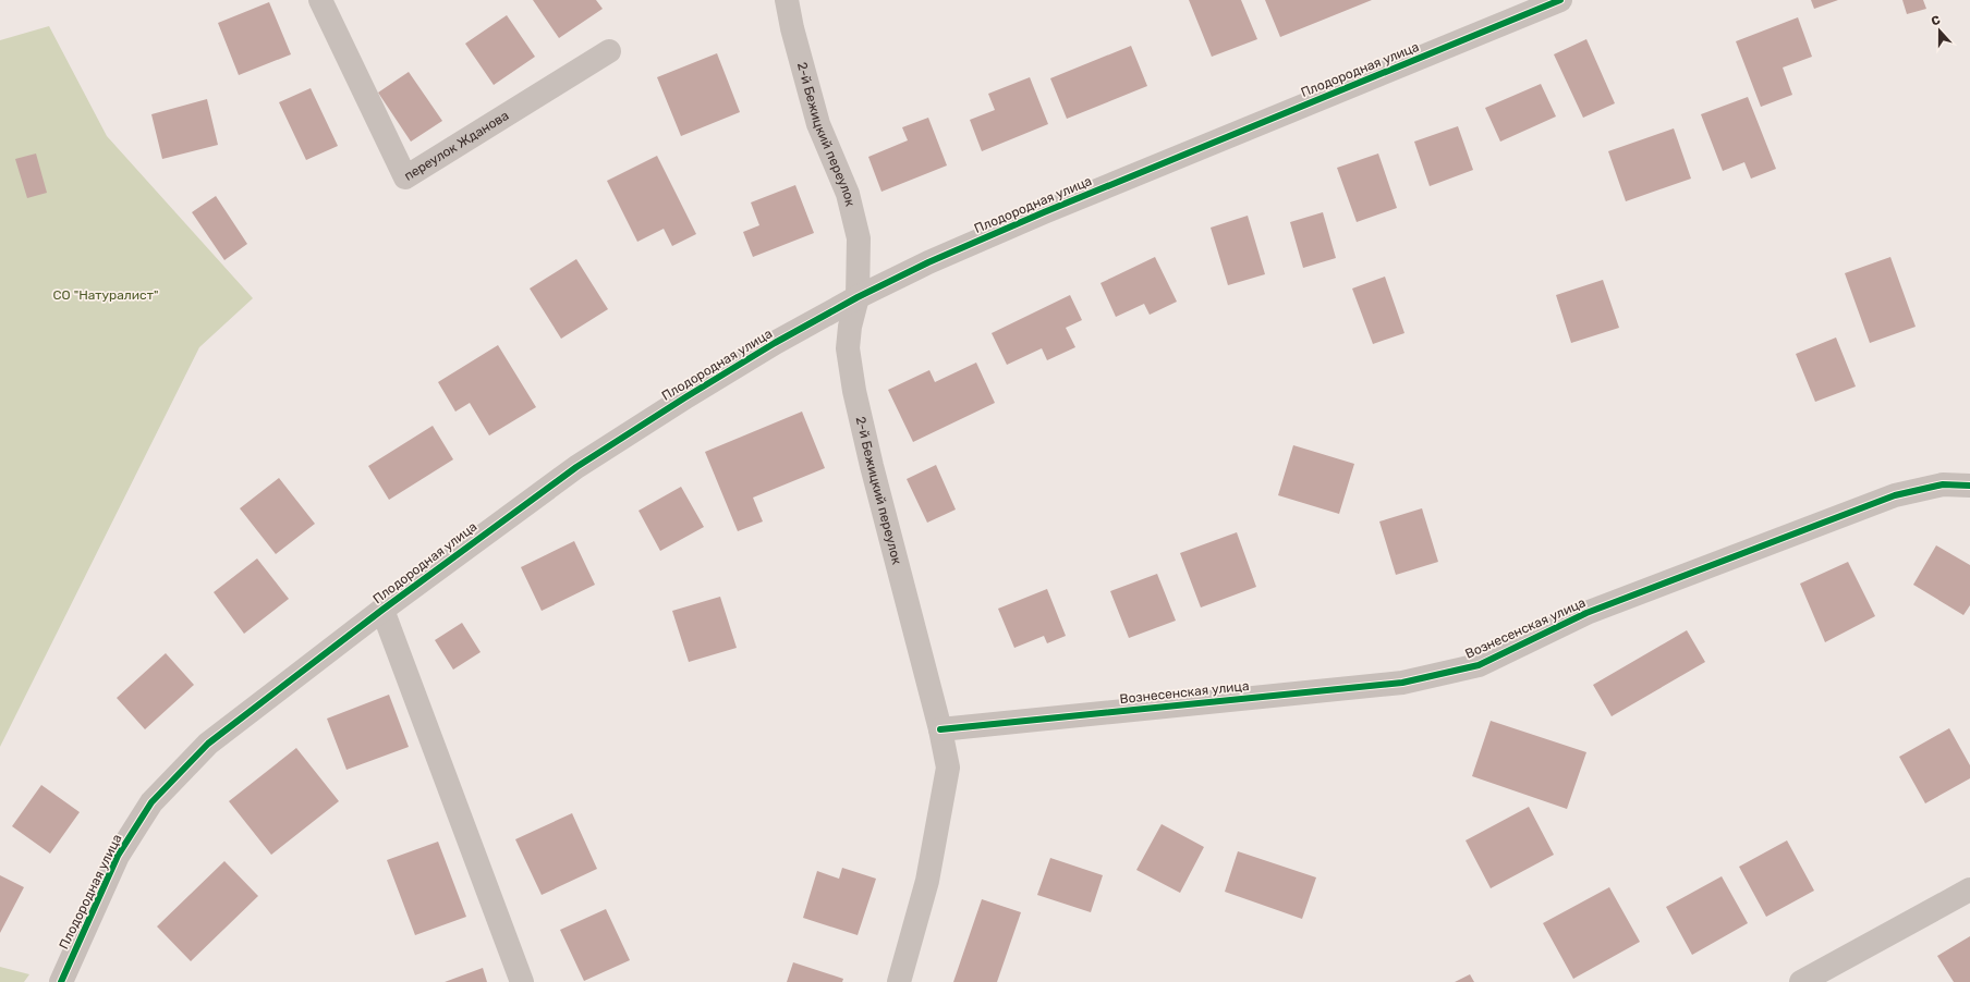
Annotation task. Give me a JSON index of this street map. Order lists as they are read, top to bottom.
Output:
{
  "streets": {
    "street": [
      "Плодородная улица",
      "2-й Бежицкий переулок",
      "переулок Жданова",
      "Вознесенская улица"
    ]
  },
  "crossings": [
    ["Плодородная улица", "2-й Бежицкий переулок"],
    ["2-й Бежицкий переулок", "Вознесенская улица"]
  ],
  "parks": ["СО \"Натуралист\""],
  "north": "top"
}
